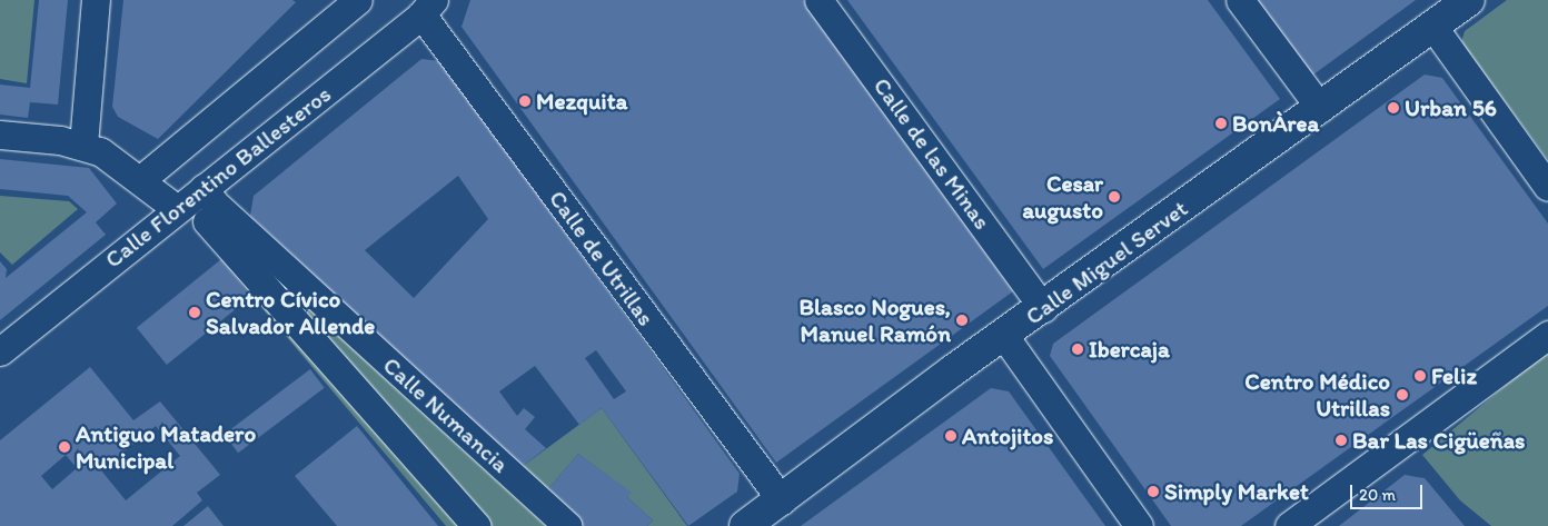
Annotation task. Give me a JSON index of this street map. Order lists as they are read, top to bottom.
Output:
{
  "streets": {
    "main road": ["Calle Miguel Servet"],
    "street": [
      "Calle de las Minas",
      "Calle Florentino Ballesteros",
      "Calle de Utrillas",
      "Calle Numancia"
    ]
  },
  "crossings": [
    ["Calle de las Minas", "Calle Miguel Servet"],
    ["Calle Florentino Ballesteros", "Calle de Utrillas"],
    ["Calle Florentino Ballesteros", "Calle Numancia"],
    ["Calle de Utrillas", "Calle Miguel Servet"]
  ],
  "places": [
    "Mezquita",
    "Urban 56",
    "BonÀrea",
    "Cesar augusto",
    "Centro Cívico Salvador Allende",
    "Blasco Nogues, Manuel Ramón",
    "Ibercaja",
    "Feliz",
    "Centro Médico Utrillas",
    "Antojitos",
    "Bar Las Cigüeñas",
    "Antiguo Matadero Municipal",
    "Simply Market"
  ],
  "scale_bar": "20 m"
}
